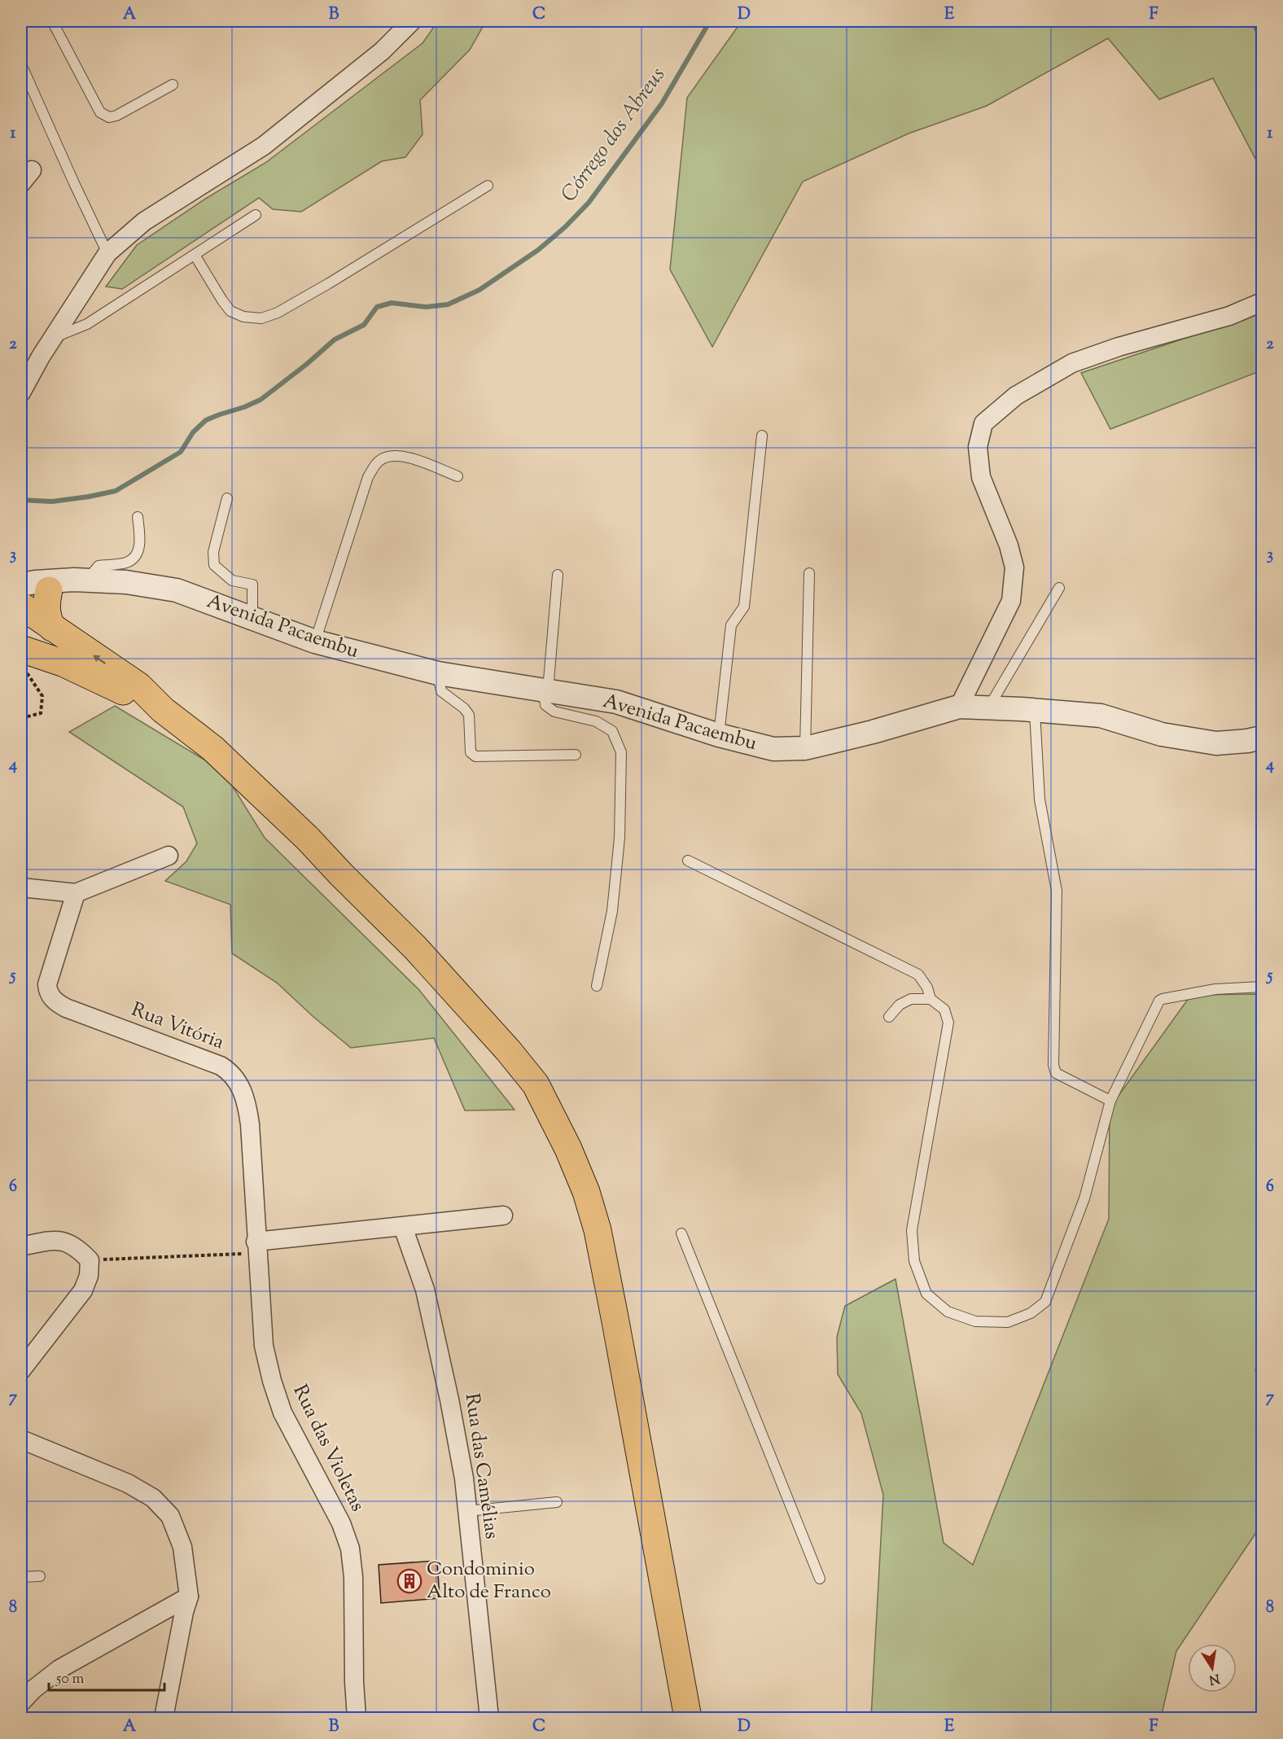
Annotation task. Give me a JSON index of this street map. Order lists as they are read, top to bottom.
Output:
{
  "streets": {
    "street": [
      "Avenida Pacaembu",
      "Rua Vitória",
      "Rua das Violetas",
      "Rua das Camélias"
    ]
  },
  "crossings": [
    ["Rua Vitória", "Rua das Violetas"]
  ],
  "water": ["Córrego dos Abreus"],
  "places": {
    "building": ["Condominio Alto de Franco"]
  },
  "scale_bar": "50 m",
  "north": "bottom",
  "grid": {
    "columns": [
      "A",
      "B",
      "C",
      "D",
      "E",
      "F"
    ],
    "rows": [
      "1",
      "2",
      "3",
      "4",
      "5",
      "6",
      "7",
      "8"
    ]
  }
}
